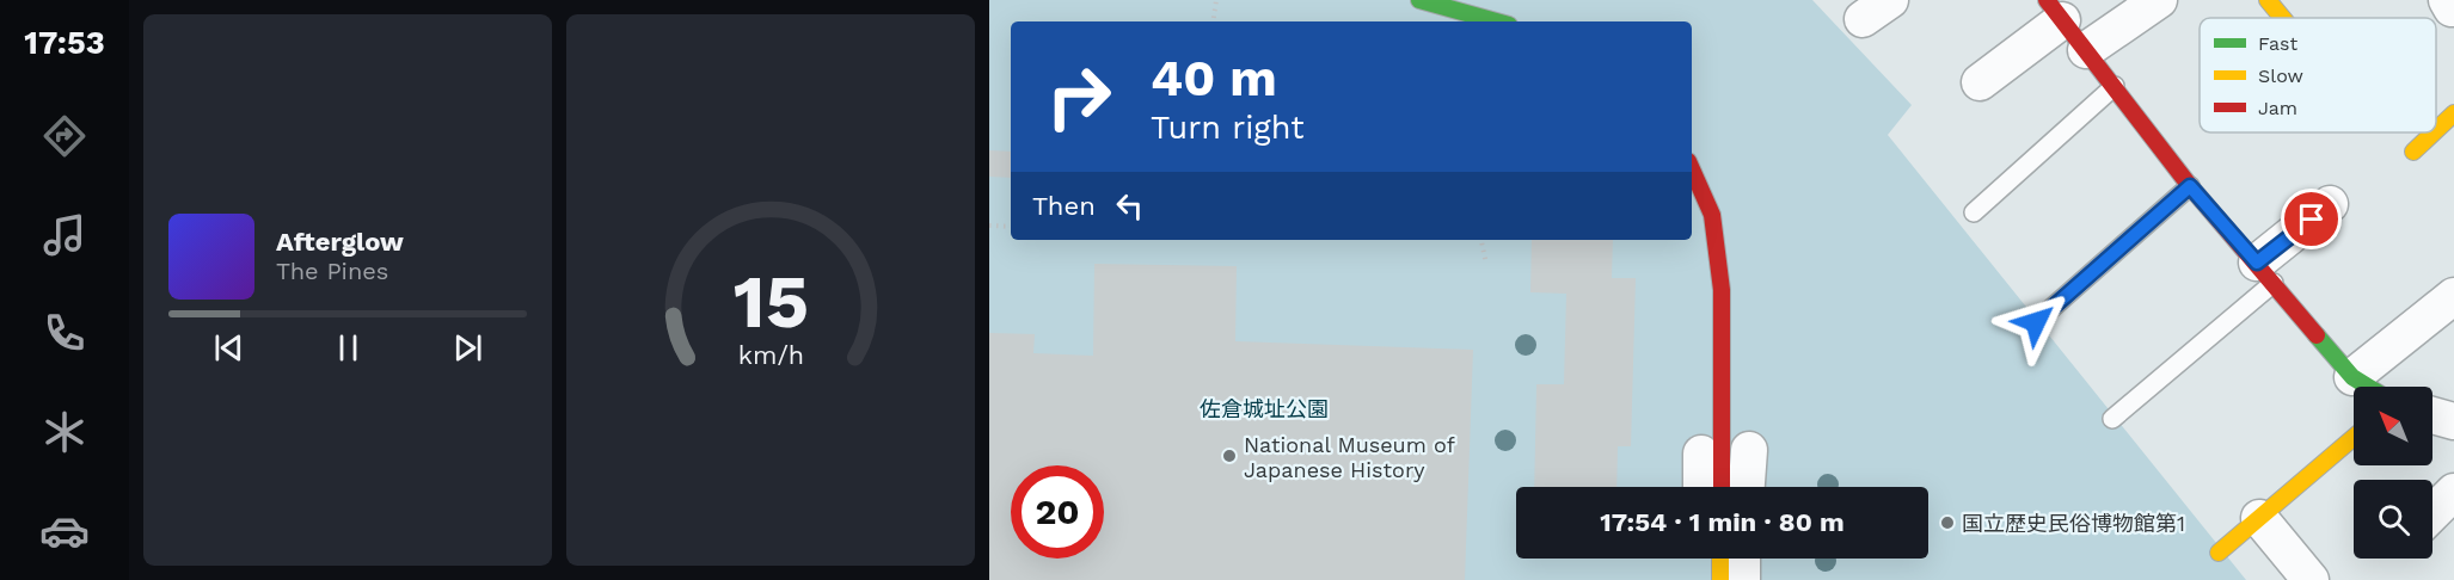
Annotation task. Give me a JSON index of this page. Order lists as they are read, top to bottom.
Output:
{
  "parks": ["佐倉城址公園"],
  "places": ["National Museum of Japanese History", "国立歴史民俗博物館第1"],
  "legend": ["Fast", "Slow", "Jam"],
  "north": "top left",
  "page": {
    "tabs": "17:53",
    "turn": ["40 m", "Turn right"],
    "then": "Then",
    "song": ["Afterglow", "The Pines"],
    "limit": "20",
    "trip": "17:54 · 1 min · 80 m",
    "gauge": ["15", "km/h"]
  }
}
